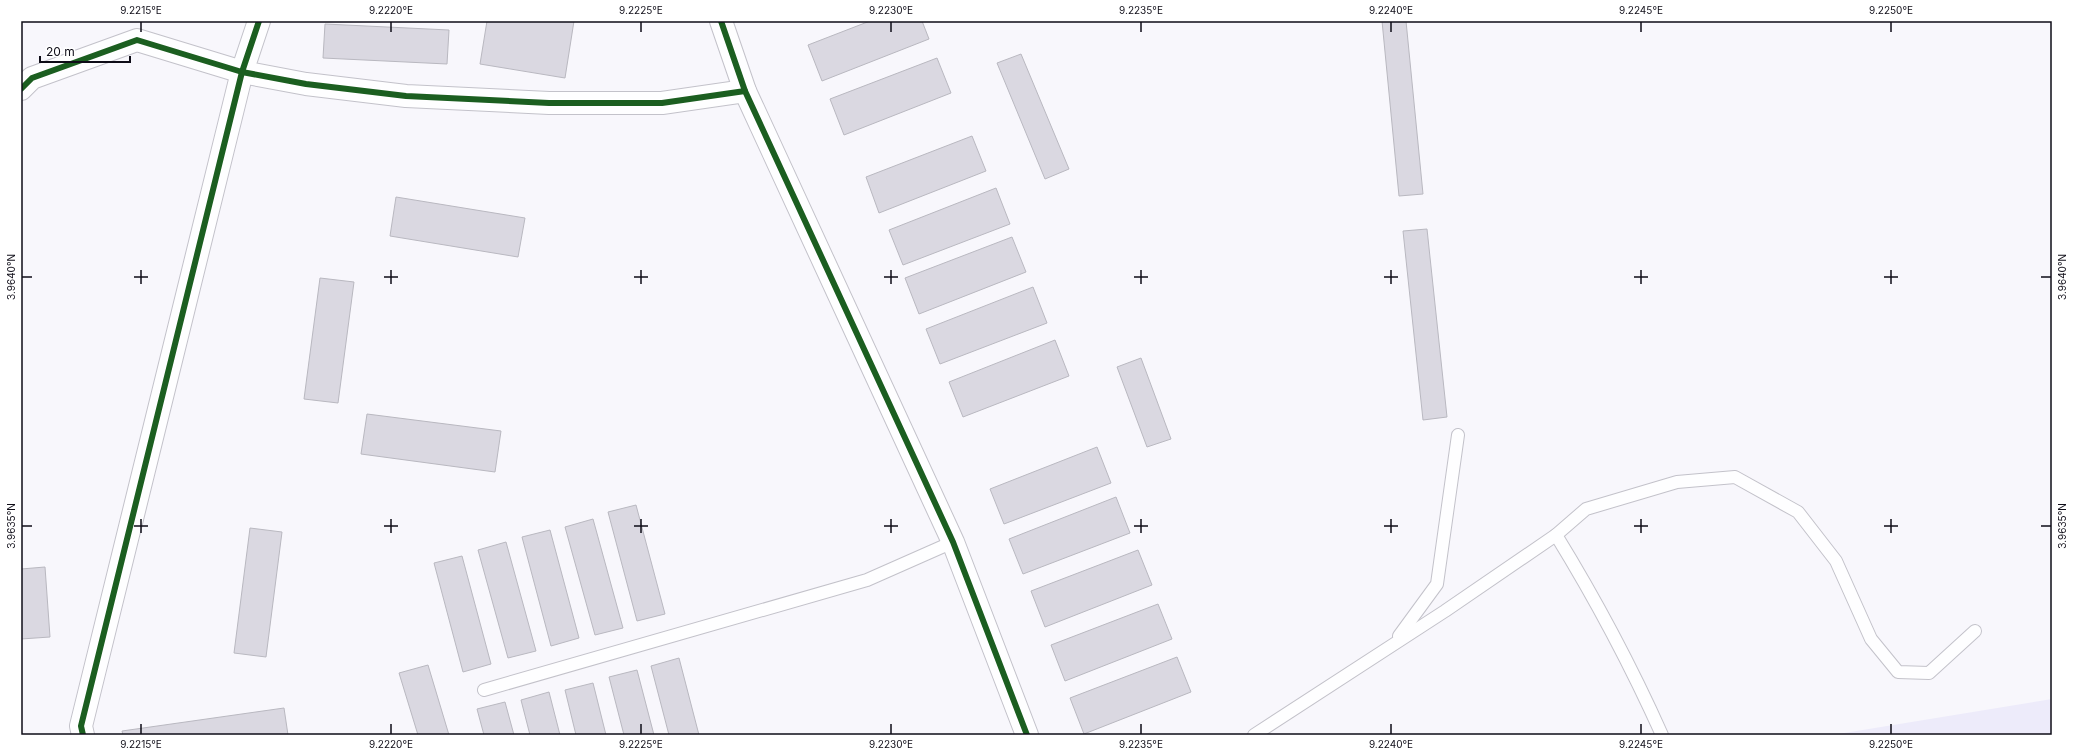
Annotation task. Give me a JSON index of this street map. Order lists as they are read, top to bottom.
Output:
{
  "scale_bar": "20 m",
  "coordinates": [
    "9.2215°E",
    "9.2220°E",
    "9.2225°E",
    "9.2230°E",
    "9.2235°E",
    "9.2240°E",
    "9.2245°E",
    "9.2250°E",
    "3.9640°N",
    "3.9635°N"
  ]
}
